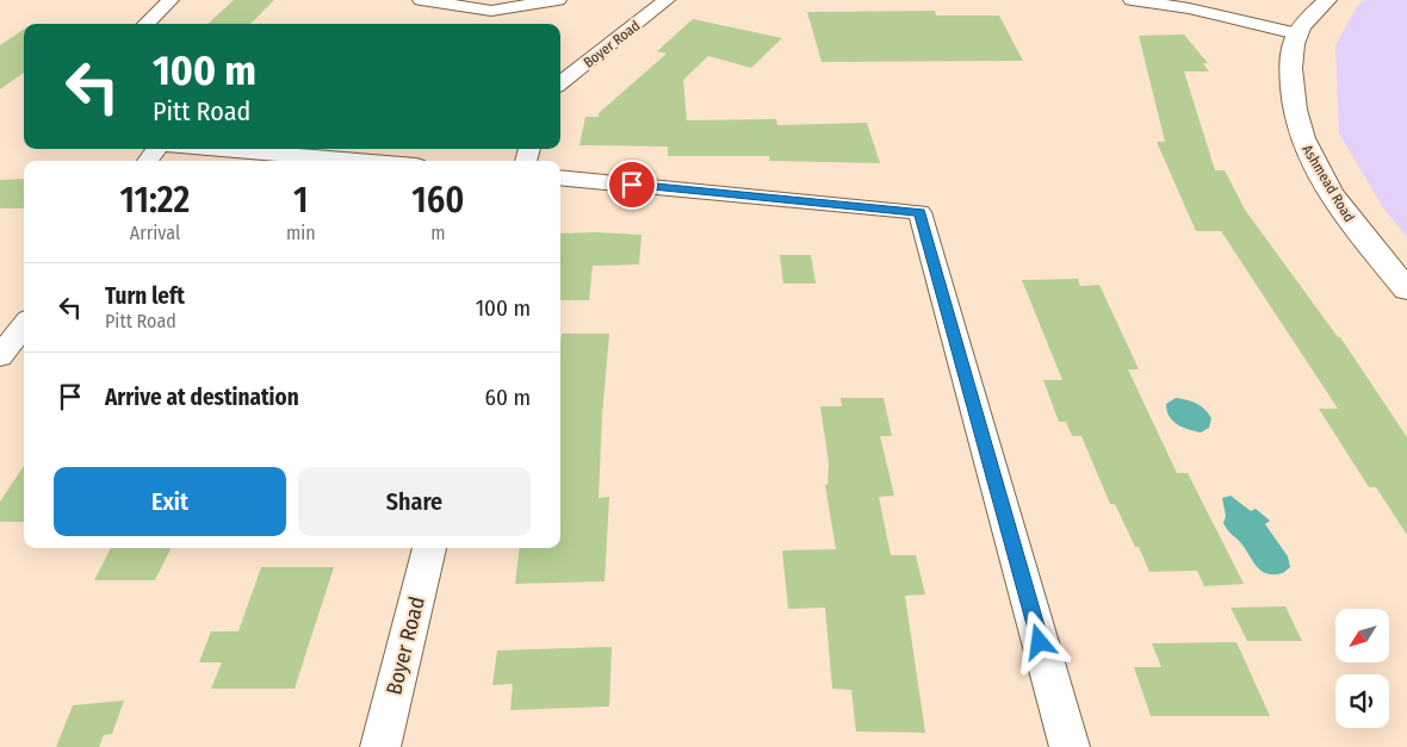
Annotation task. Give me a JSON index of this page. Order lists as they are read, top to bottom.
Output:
{
  "streets": {
    "street": ["Boyer Road", "Ashmead Road"]
  },
  "north": "bottom left",
  "page": {
    "turn": ["100 m", "Pitt Road"],
    "eta": [
      "11:22",
      "Arrival",
      "1",
      "min",
      "160",
      "m"
    ],
    "list": [
      {
        "name": "Turn left",
        "note": "Pitt Road",
        "value": "100 m"
      },
      {
        "name": "Arrive at destination",
        "value": "60 m"
      }
    ],
    "buttons": ["Exit", "Share"]
  }
}
